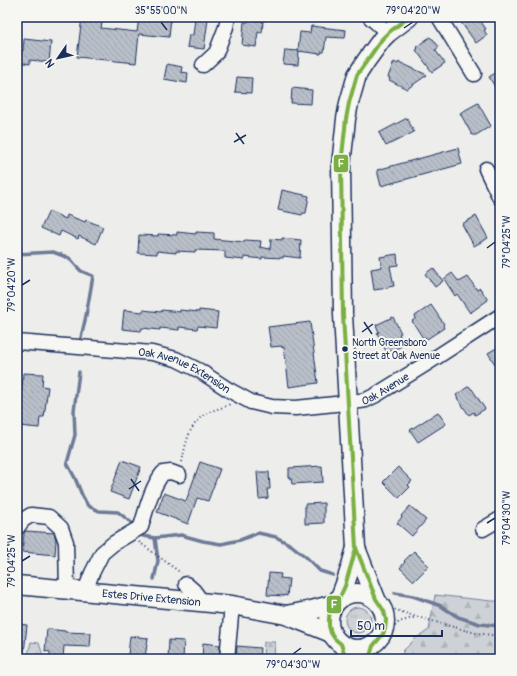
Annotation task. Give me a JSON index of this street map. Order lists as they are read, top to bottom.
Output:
{
  "streets": {
    "main road": ["Estes Drive Extension"],
    "street": ["Oak Avenue Extension", "Oak Avenue"]
  },
  "crossings": [
    ["Oak Avenue Extension", "Oak Avenue"]
  ],
  "places": ["North Greensboro Street at Oak Avenue"],
  "lines": ["transit line F"],
  "scale_bar": "50 m",
  "north": "bottom left",
  "coordinates": [
    "35°55'00\"N",
    "79°04'20\"W",
    "79°04'25\"W",
    "79°04'30\"W"
  ]
}
